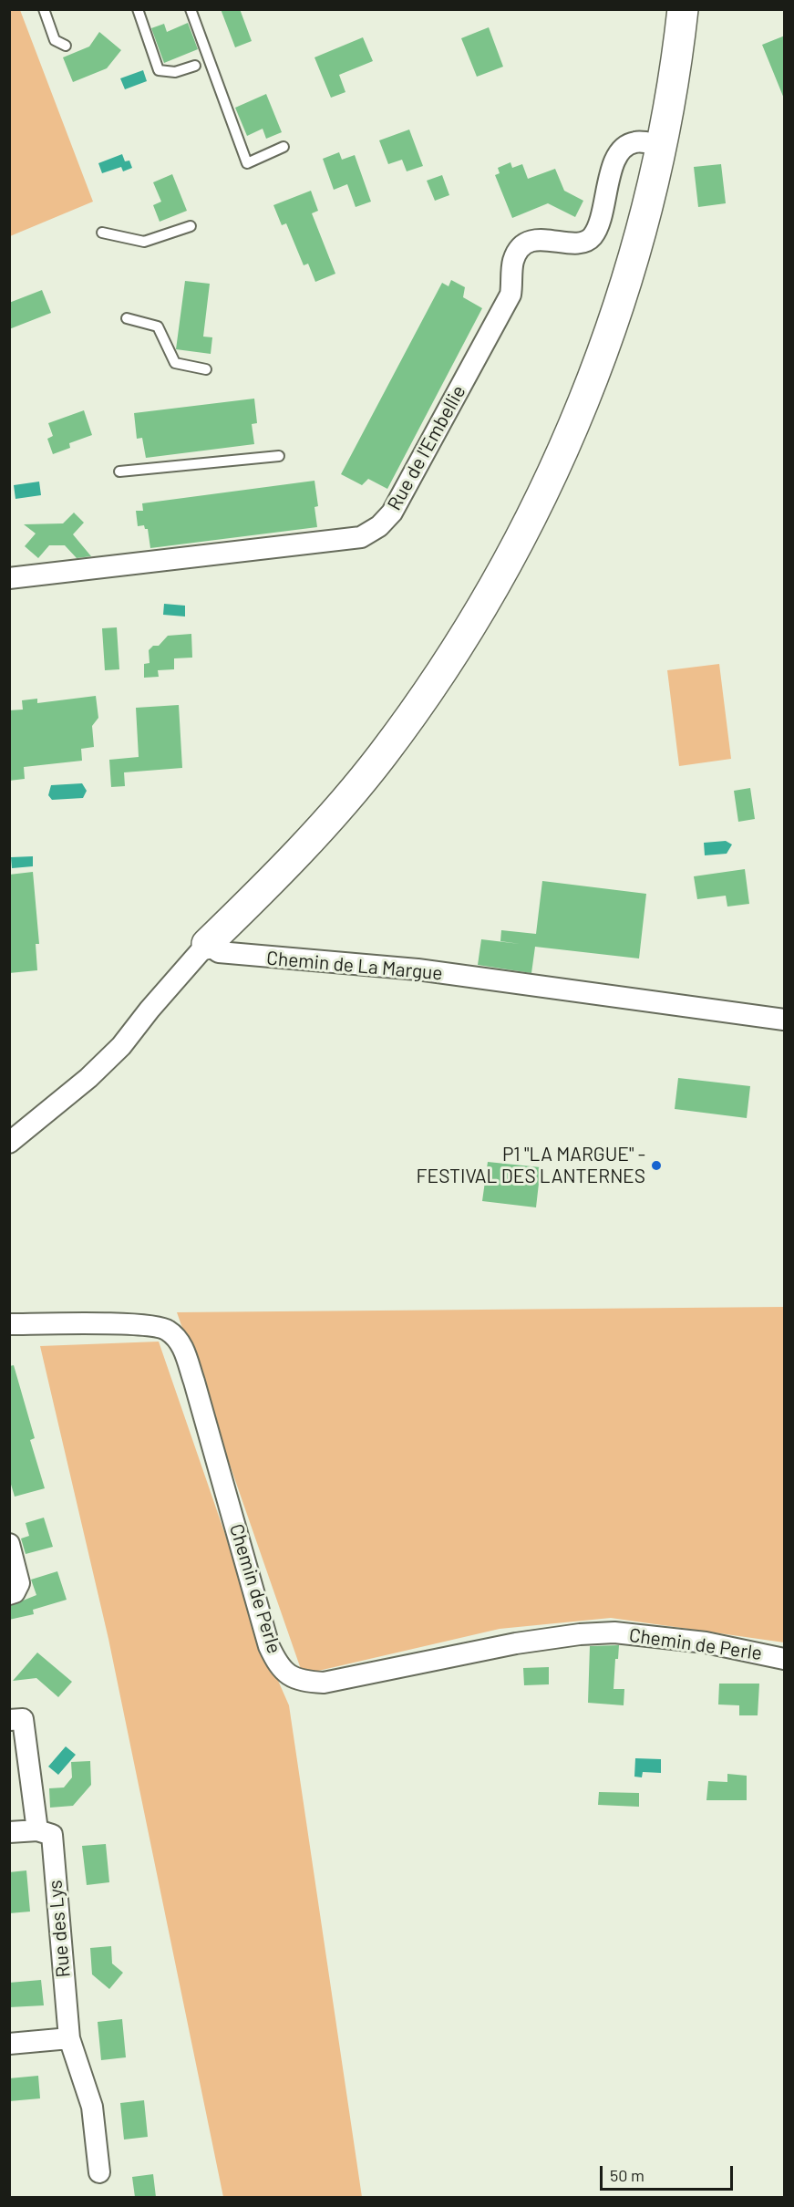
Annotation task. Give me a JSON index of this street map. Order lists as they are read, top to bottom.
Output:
{
  "streets": {
    "street": [
      "Rue de l'Embellie",
      "Chemin de La Margue",
      "Chemin de Perle",
      "Rue des Lys"
    ]
  },
  "places": ["P1 \"LA MARGUE\" - FESTIVAL DES LANTERNES"],
  "scale_bar": "50 m"
}
